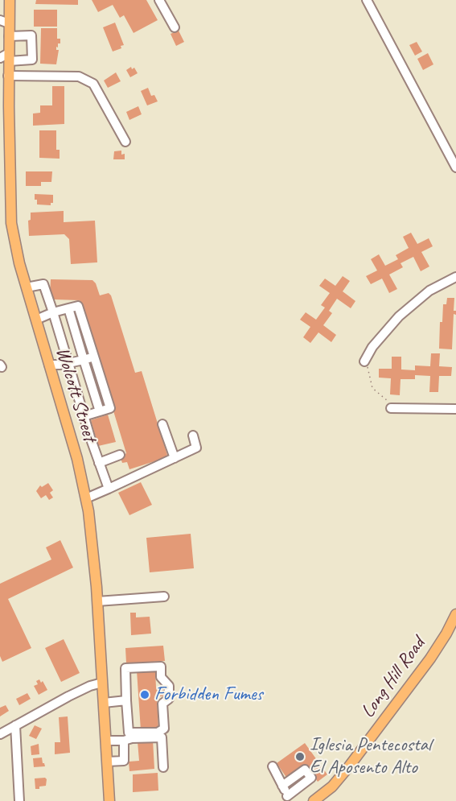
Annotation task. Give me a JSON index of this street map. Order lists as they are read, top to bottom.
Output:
{
  "streets": {
    "main road": ["Wolcott Street", "Long Hill Road"]
  },
  "places": ["Forbidden Fumes", "Iglesia Pentecostal El Aposento Alto"]
}
